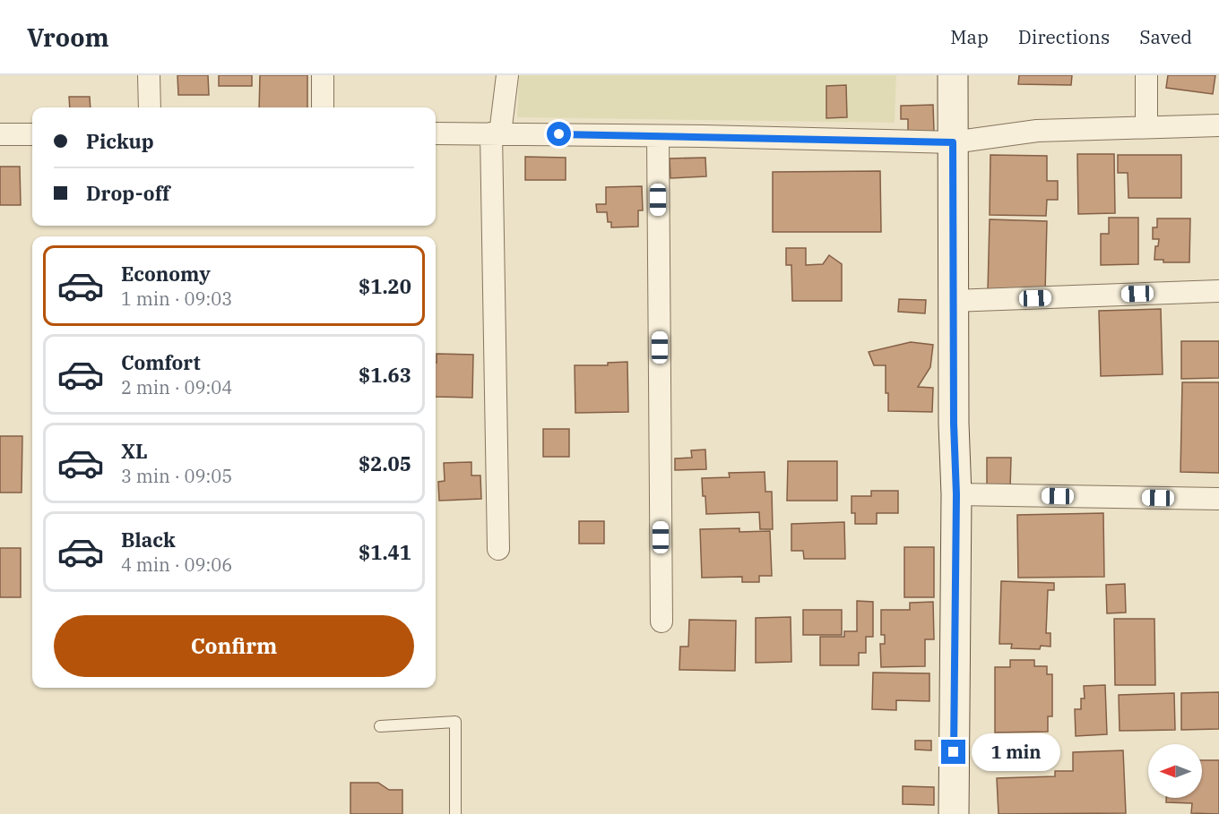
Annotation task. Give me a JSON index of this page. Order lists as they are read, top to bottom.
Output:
{
  "north": "left",
  "page": {
    "header": "Vroom",
    "nav": ["Map", "Directions", "Saved"],
    "banner": ["Pickup", "Drop-off"],
    "list": [
      {
        "name": "Economy",
        "note": "1 min · 09:03",
        "value": "$1.20"
      },
      {
        "name": "Comfort",
        "note": "2 min · 09:04",
        "value": "$1.63"
      },
      {
        "name": "XL",
        "note": "3 min · 09:05",
        "value": "$2.05"
      },
      {
        "name": "Black",
        "note": "4 min · 09:06",
        "value": "$1.41"
      }
    ],
    "buttons": "Confirm",
    "bubble": "1 min"
  }
}
